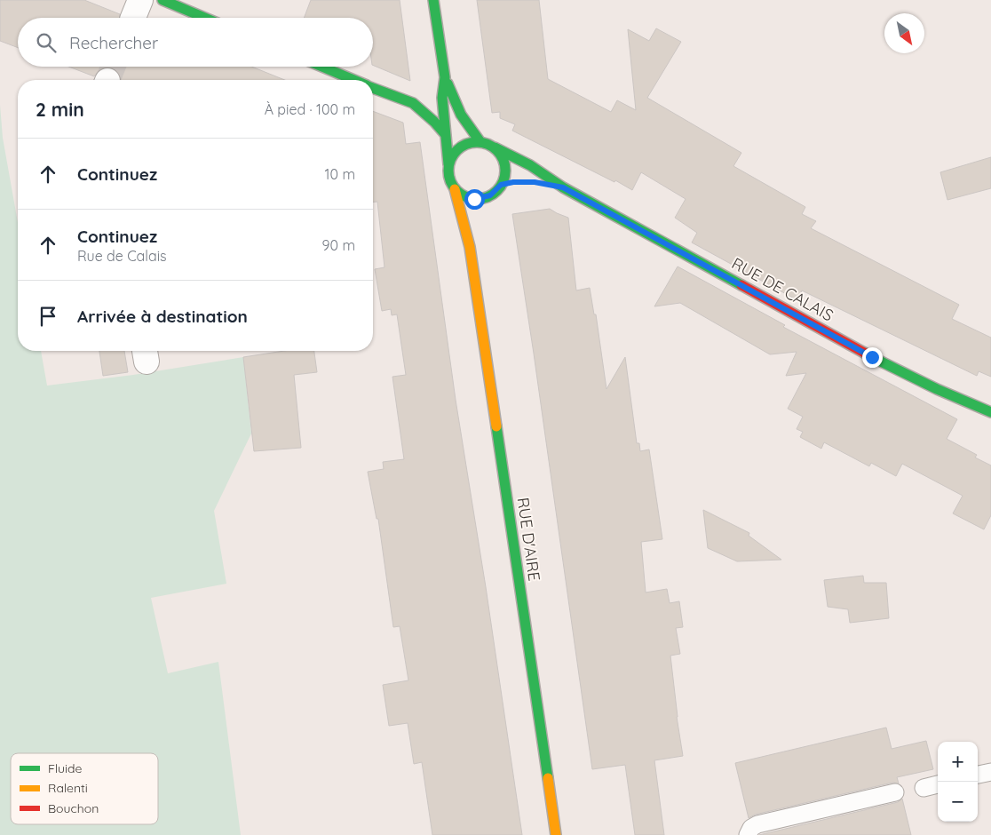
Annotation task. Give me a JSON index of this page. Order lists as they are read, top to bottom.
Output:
{
  "streets": {
    "main road": ["RUE DE CALAIS", "RUE D'AIRE"]
  },
  "crossings": [
    ["RUE DE CALAIS", "RUE D'AIRE"]
  ],
  "legend": ["Fluide", "Ralenti", "Bouchon"],
  "north": "bottom right",
  "page": {
    "search": "Rechercher",
    "heading": ["2 min", "À pied · 100 m"],
    "list": [
      ["Continuez", "10 m"],
      ["Continuez", "Rue de Calais", "90 m"],
      "Arrivée à destination"
    ],
    "map_buttons": ["+", "−"]
  }
}
